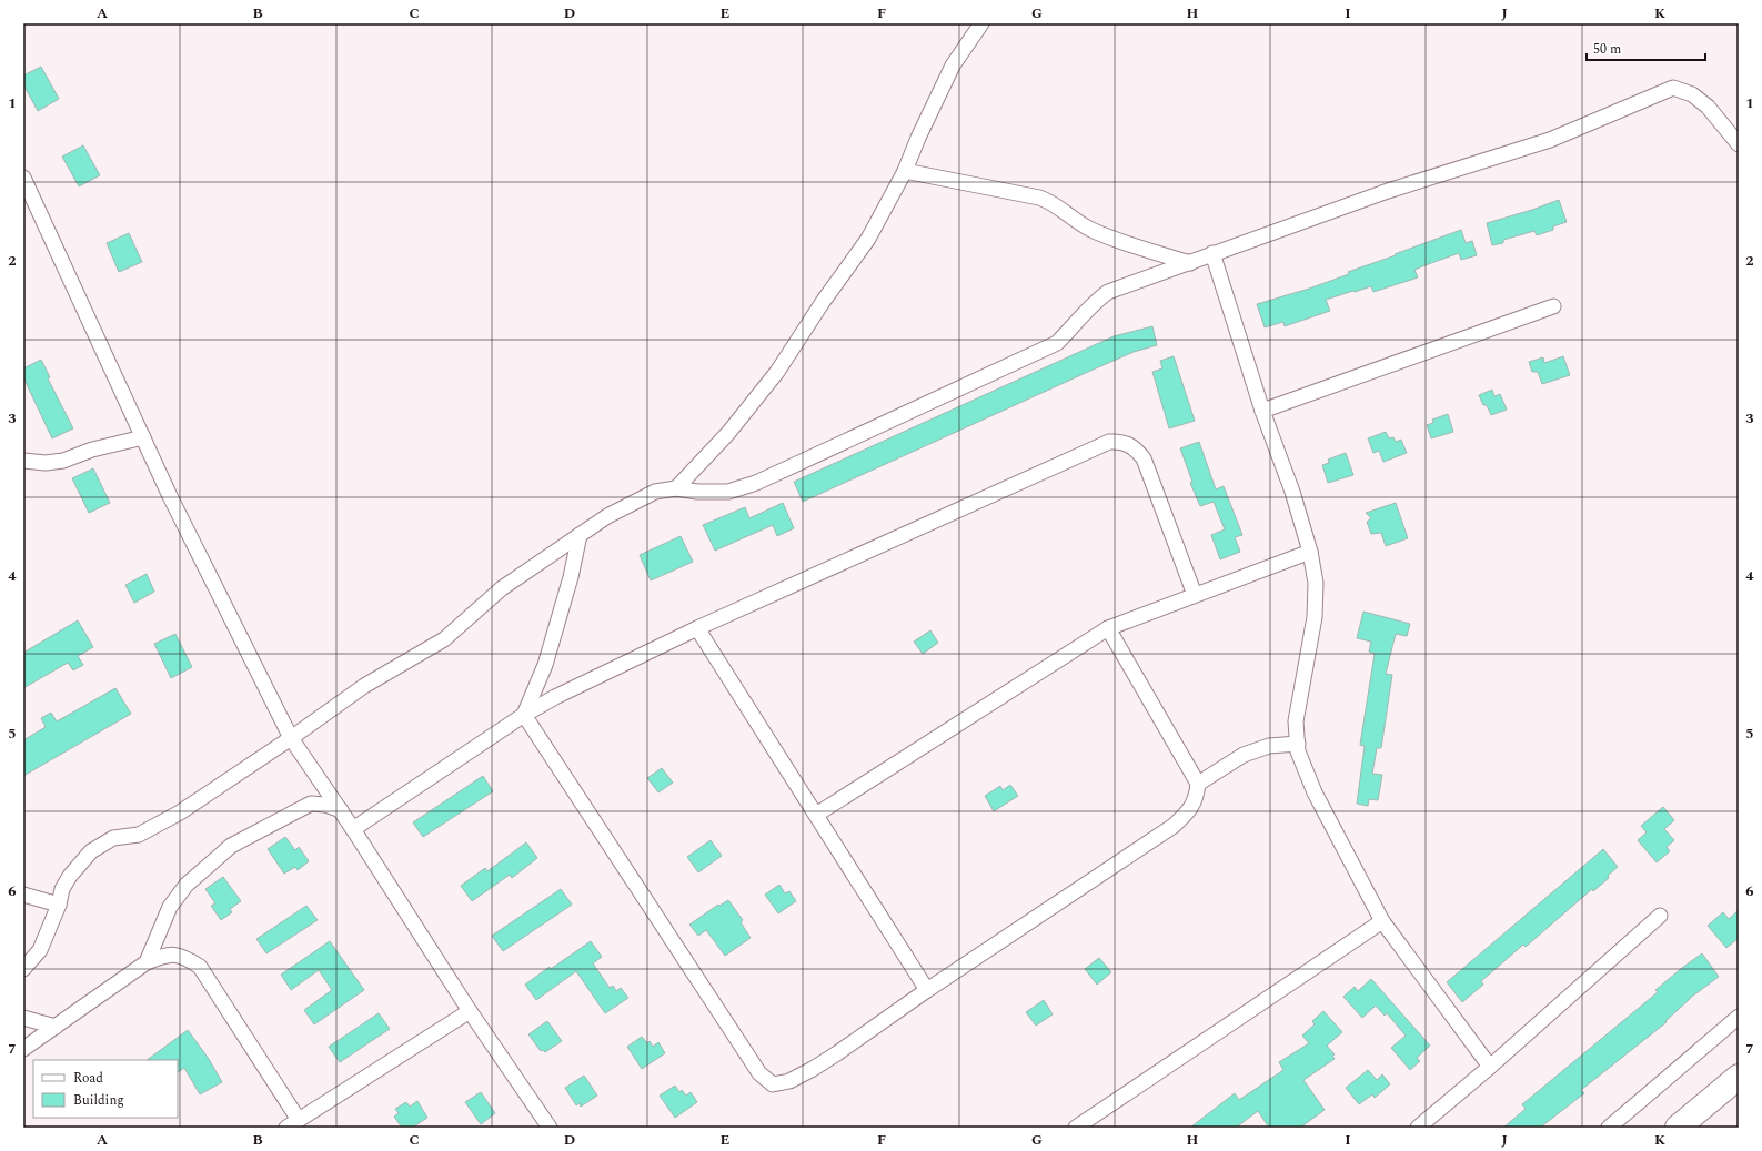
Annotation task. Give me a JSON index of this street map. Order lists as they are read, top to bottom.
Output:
{
  "legend": ["Road", "Building"],
  "scale_bar": "50 m",
  "grid": {
    "columns": [
      "A",
      "B",
      "C",
      "D",
      "E",
      "F",
      "G",
      "H",
      "I",
      "J",
      "K"
    ],
    "rows": [
      "1",
      "2",
      "3",
      "4",
      "5",
      "6",
      "7"
    ]
  }
}
